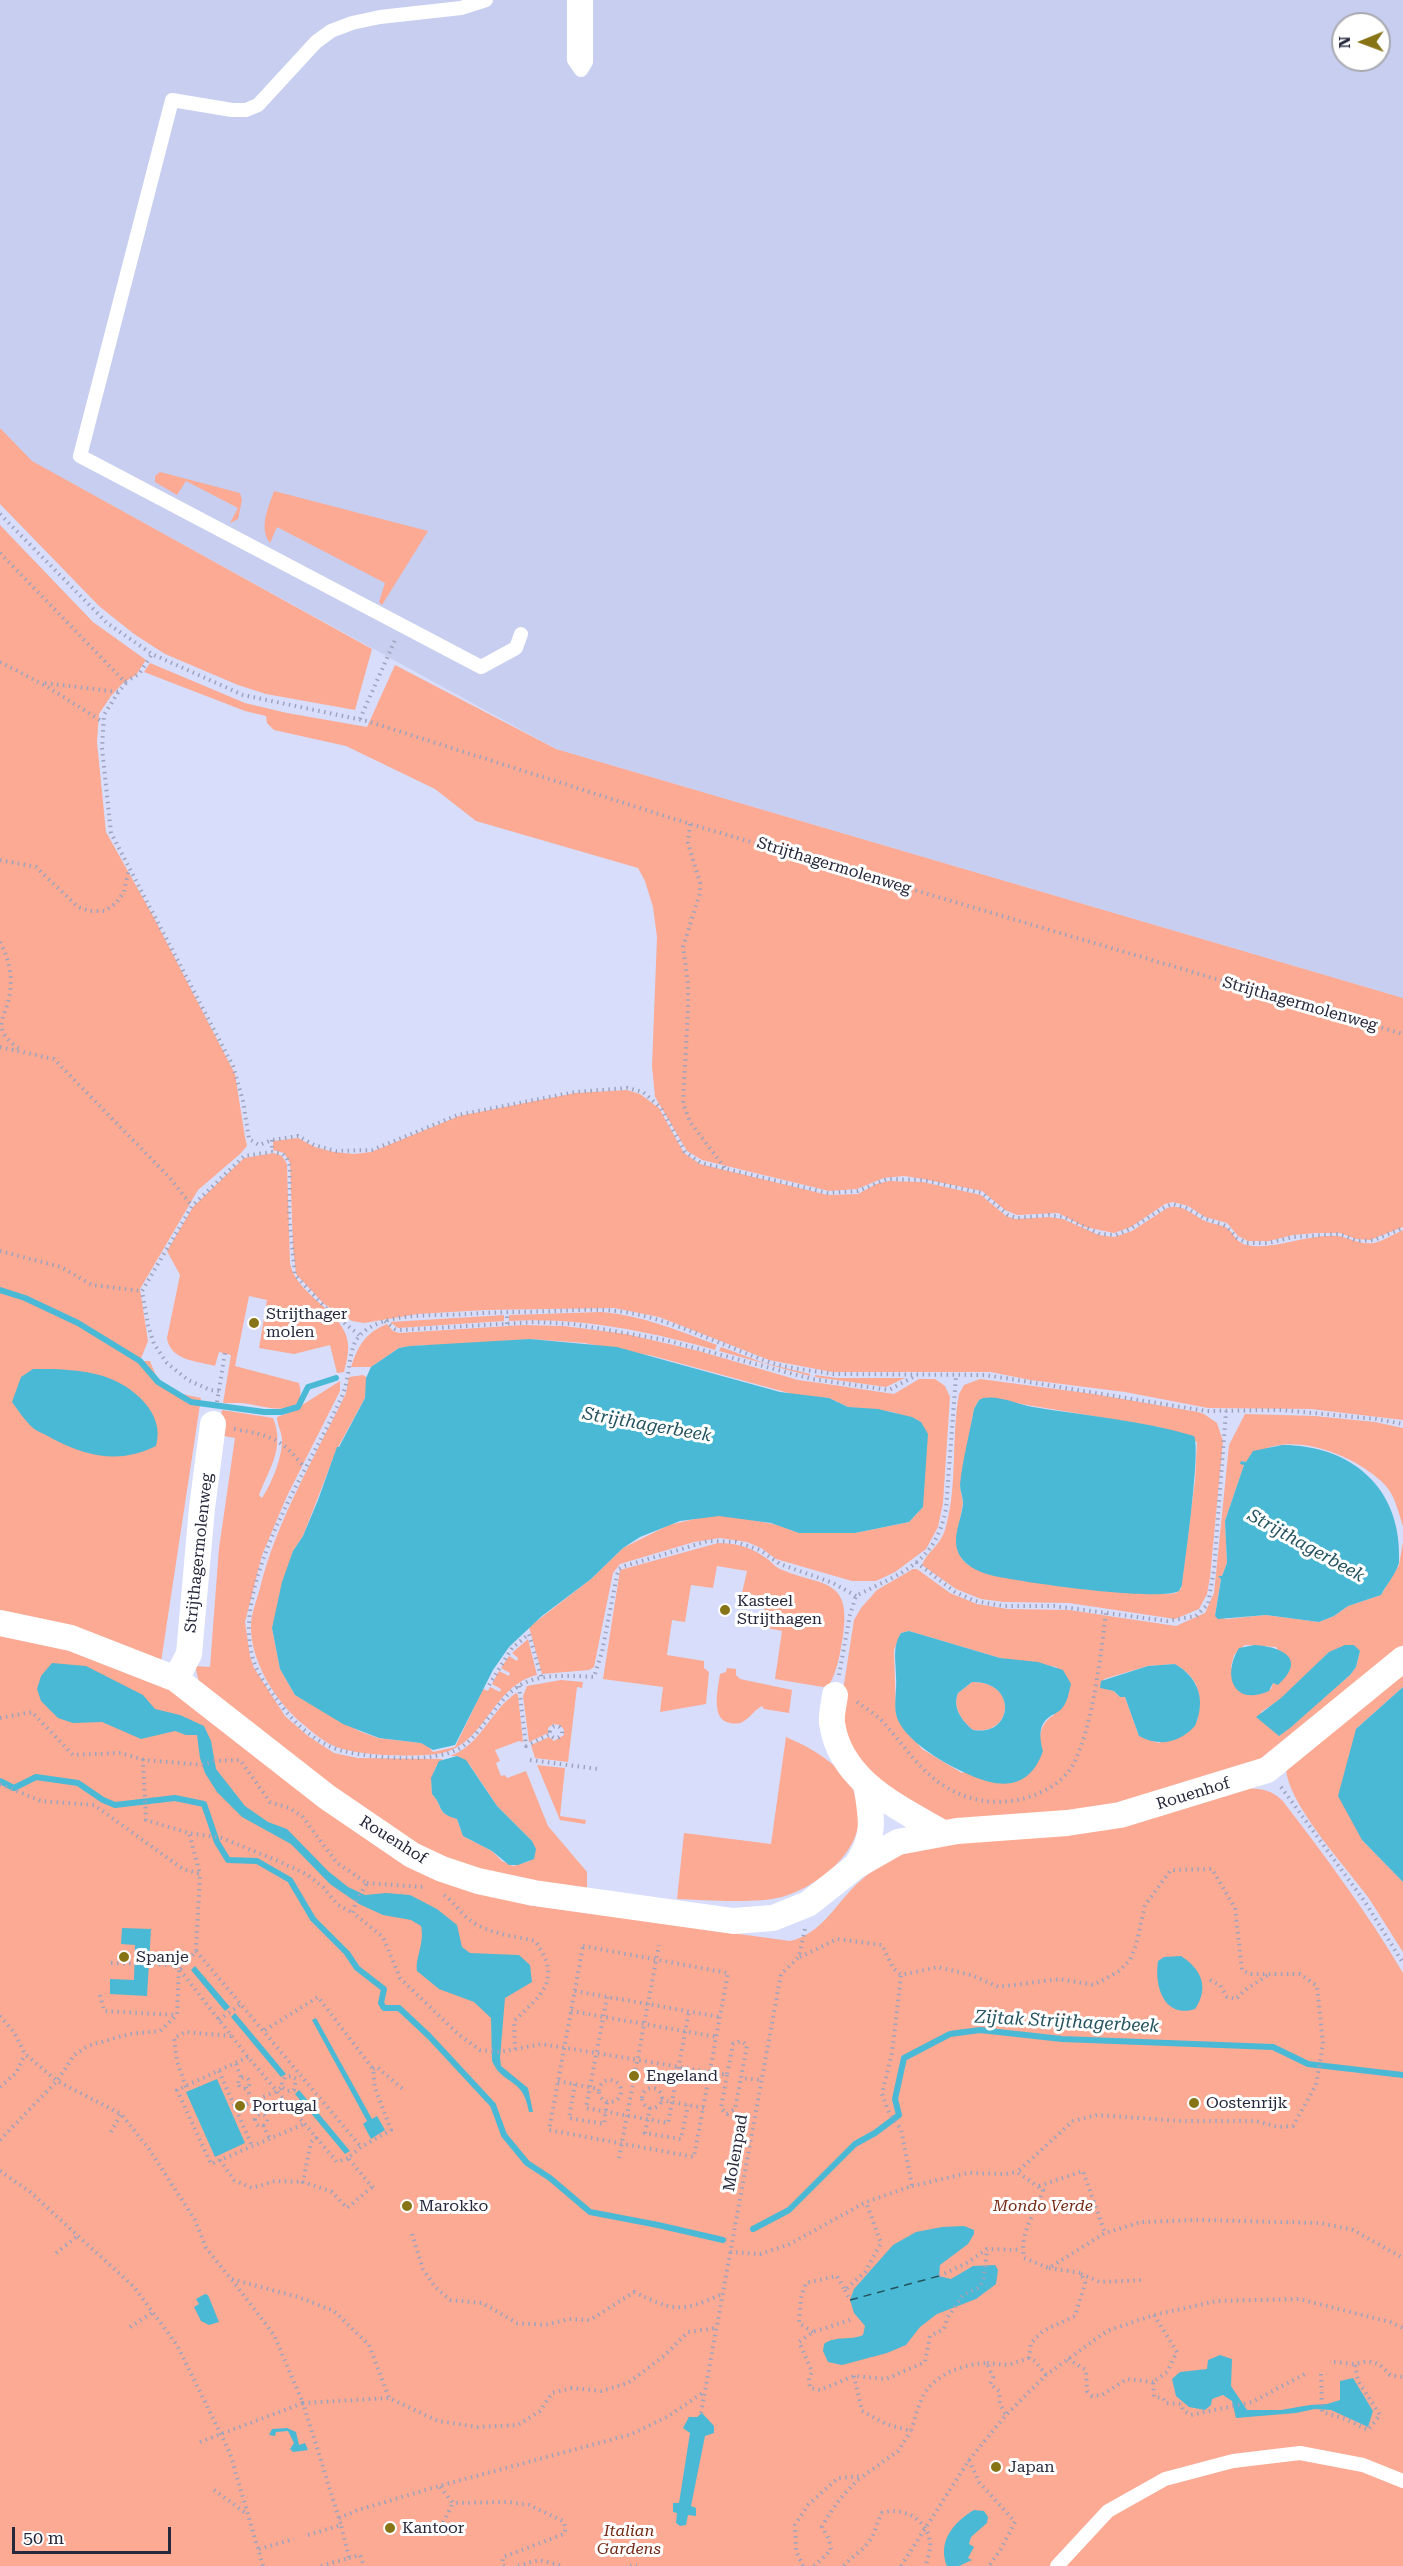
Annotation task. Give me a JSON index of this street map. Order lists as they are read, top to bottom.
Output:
{
  "streets": {
    "street": ["Strijthagermolenweg", "Rouenhof"],
    "path": ["Molenpad"]
  },
  "crossings": [
    ["Strijthagermolenweg", "Rouenhof"]
  ],
  "water": ["Strijthagerbeek", "Zijtak Strijthagerbeek"],
  "parks": ["Mondo Verde", "Italian Gardens"],
  "places": [
    "Strijthager molen",
    "Kasteel Strijthagen",
    "Spanje",
    "Engeland",
    "Oostenrijk",
    "Portugal",
    "Marokko",
    "Japan",
    "Kantoor"
  ],
  "scale_bar": "50 m",
  "north": "left"
}
